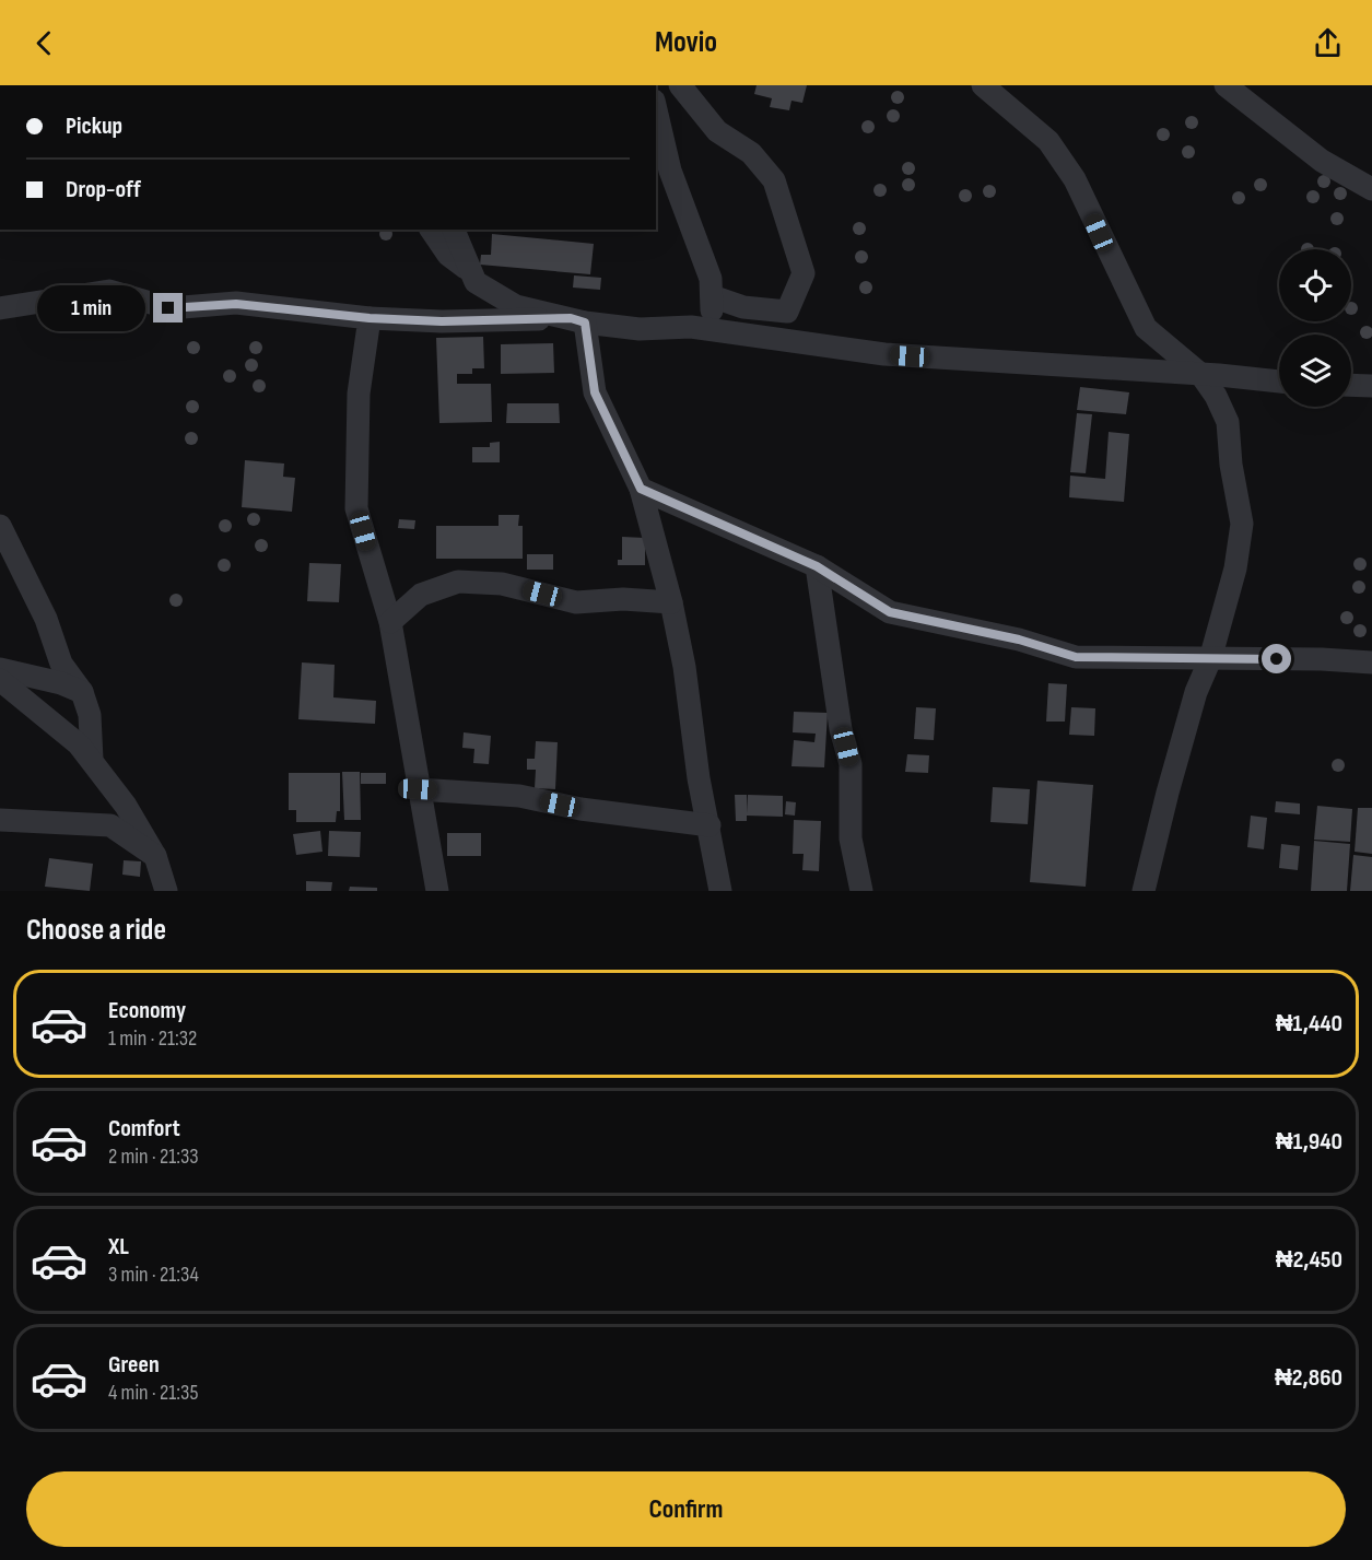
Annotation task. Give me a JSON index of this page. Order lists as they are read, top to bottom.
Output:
{
  "page": {
    "header": "Movio",
    "banner": ["Pickup", "Drop-off"],
    "bubble": "1 min",
    "heading": "Choose a ride",
    "list": [
      {
        "name": "Economy",
        "note": "1 min · 21:32",
        "value": "₦1,440"
      },
      {
        "name": "Comfort",
        "note": "2 min · 21:33",
        "value": "₦1,940"
      },
      {
        "name": "XL",
        "note": "3 min · 21:34",
        "value": "₦2,450"
      },
      {
        "name": "Green",
        "note": "4 min · 21:35",
        "value": "₦2,860"
      }
    ],
    "buttons": "Confirm"
  }
}
